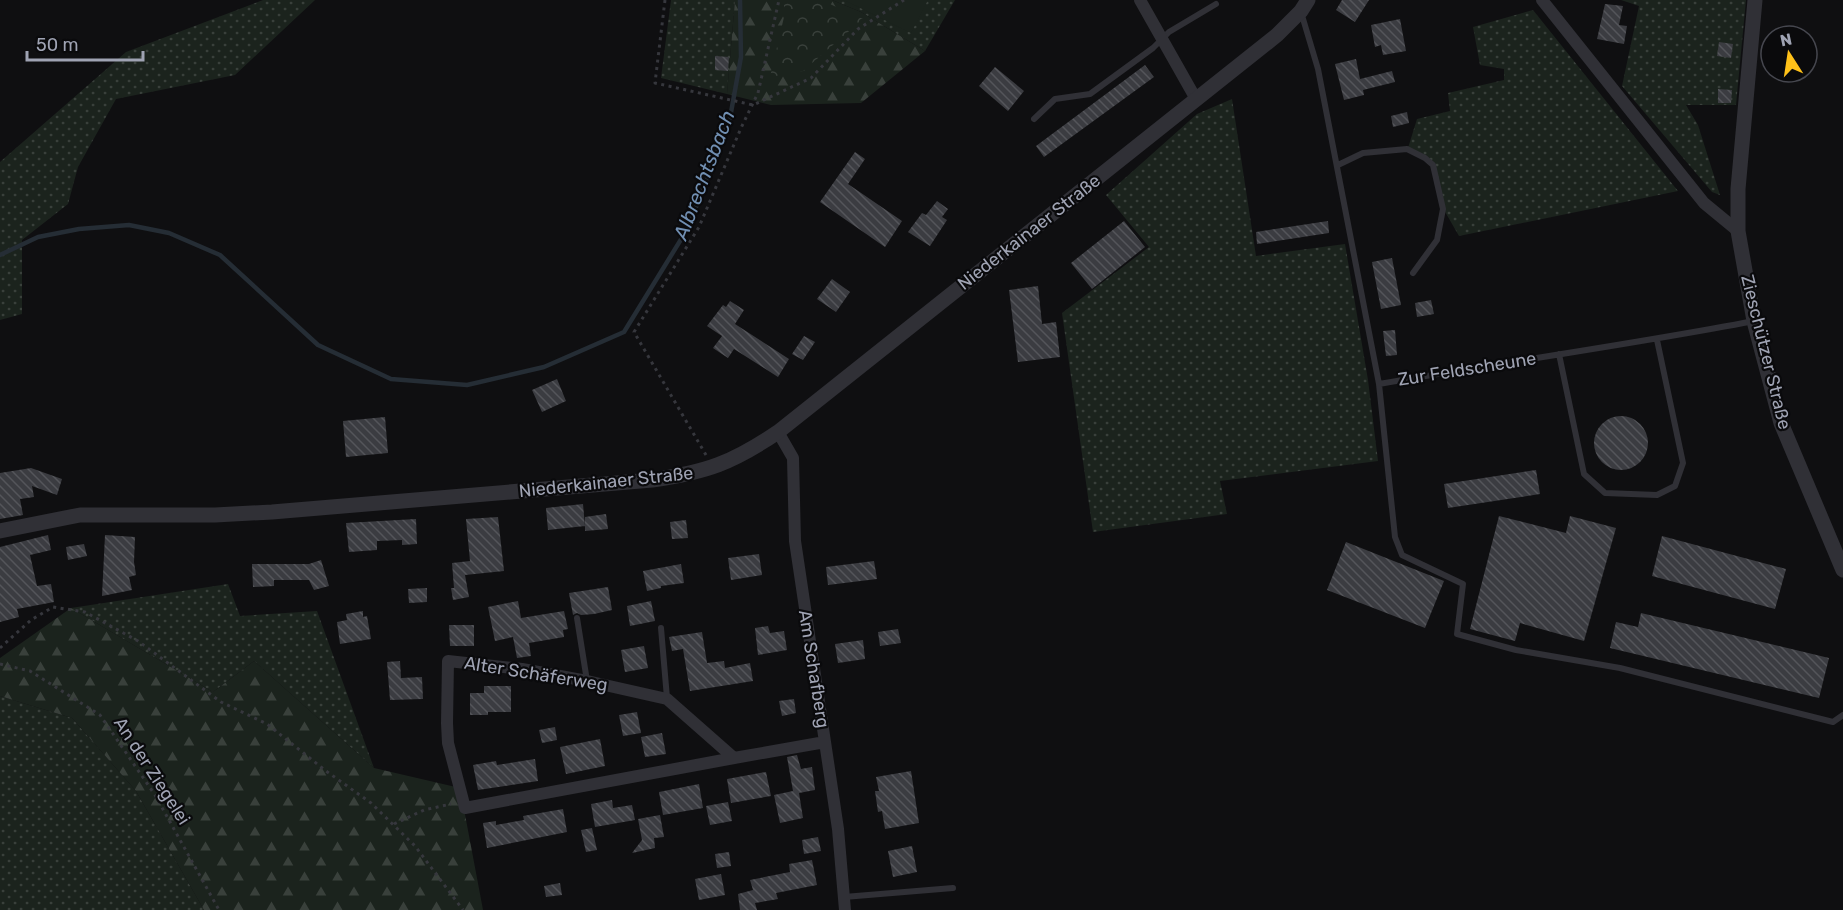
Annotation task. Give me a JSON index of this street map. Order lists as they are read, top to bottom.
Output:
{
  "streets": {
    "street": [
      "Niederkainaer Straße",
      "Zieschützer Straße",
      "Am Schafberg",
      "Alter Schäferweg"
    ],
    "lane": ["Zur Feldscheune"],
    "path": ["An der Ziegelei"]
  },
  "crossings": [
    ["Niederkainaer Straße", "Zur Feldscheune"],
    ["Niederkainaer Straße", "Am Schafberg"],
    ["Zieschützer Straße", "Zur Feldscheune"]
  ],
  "water": ["Albrechtsbach"],
  "scale_bar": "50 m",
  "north": "top"
}
